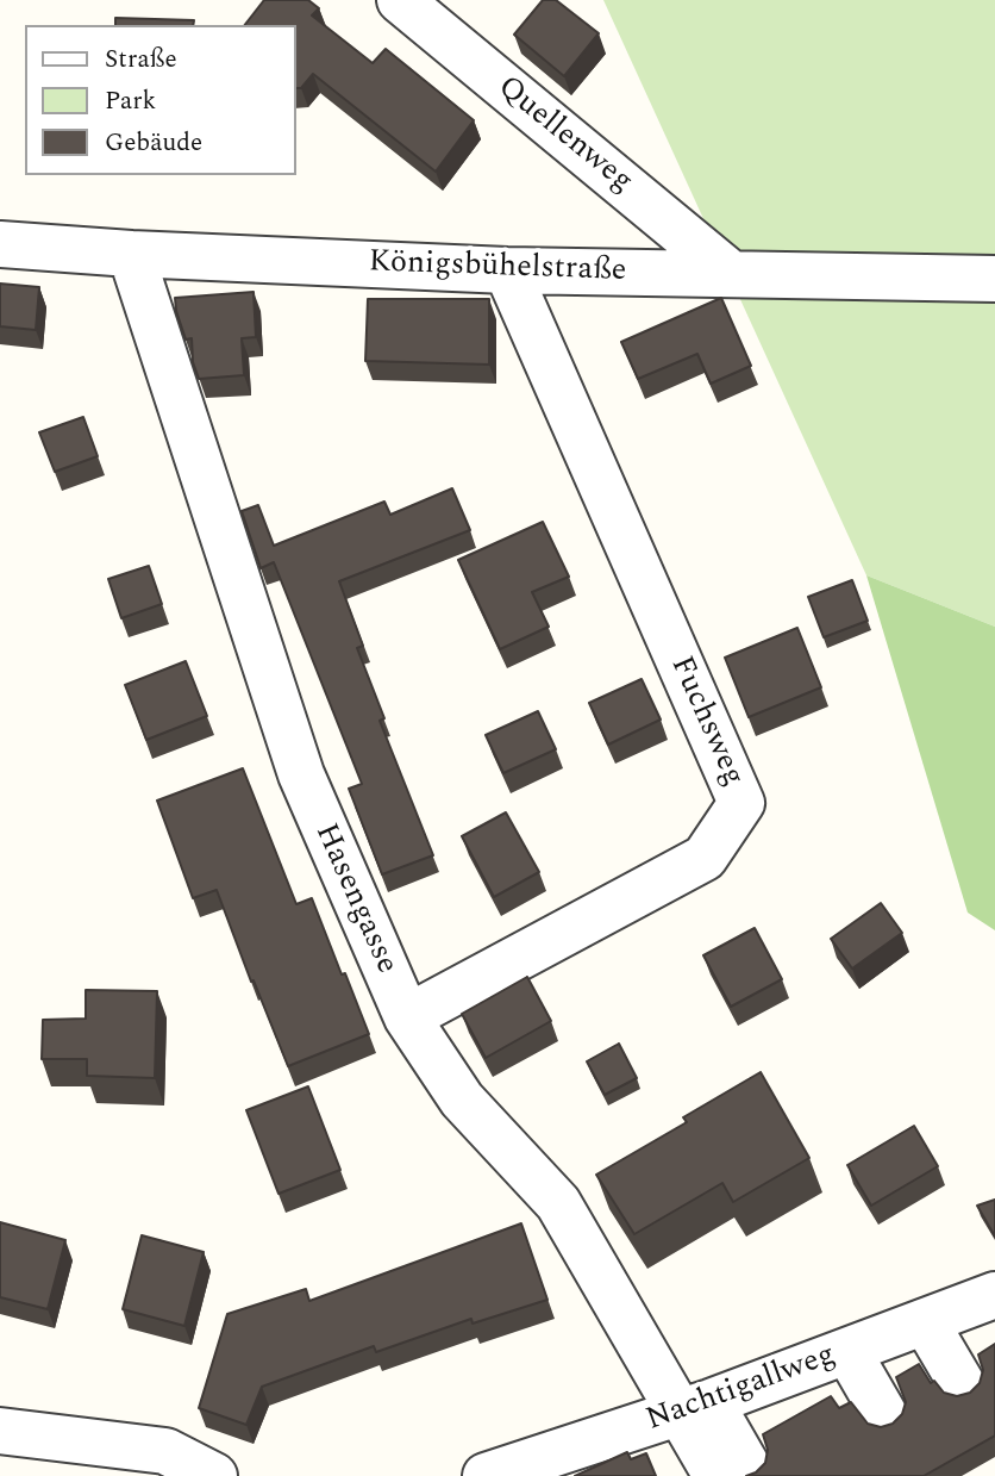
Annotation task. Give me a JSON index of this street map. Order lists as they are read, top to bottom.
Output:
{
  "streets": {
    "street": [
      "Quellenweg",
      "Königsbühelstraße",
      "Fuchsweg",
      "Hasengasse",
      "Nachtigallweg"
    ]
  },
  "crossings": [
    ["Quellenweg", "Königsbühelstraße"],
    ["Königsbühelstraße", "Fuchsweg"],
    ["Königsbühelstraße", "Hasengasse"],
    ["Fuchsweg", "Hasengasse"],
    ["Hasengasse", "Nachtigallweg"]
  ],
  "legend": ["Straße", "Park", "Gebäude"]
}
